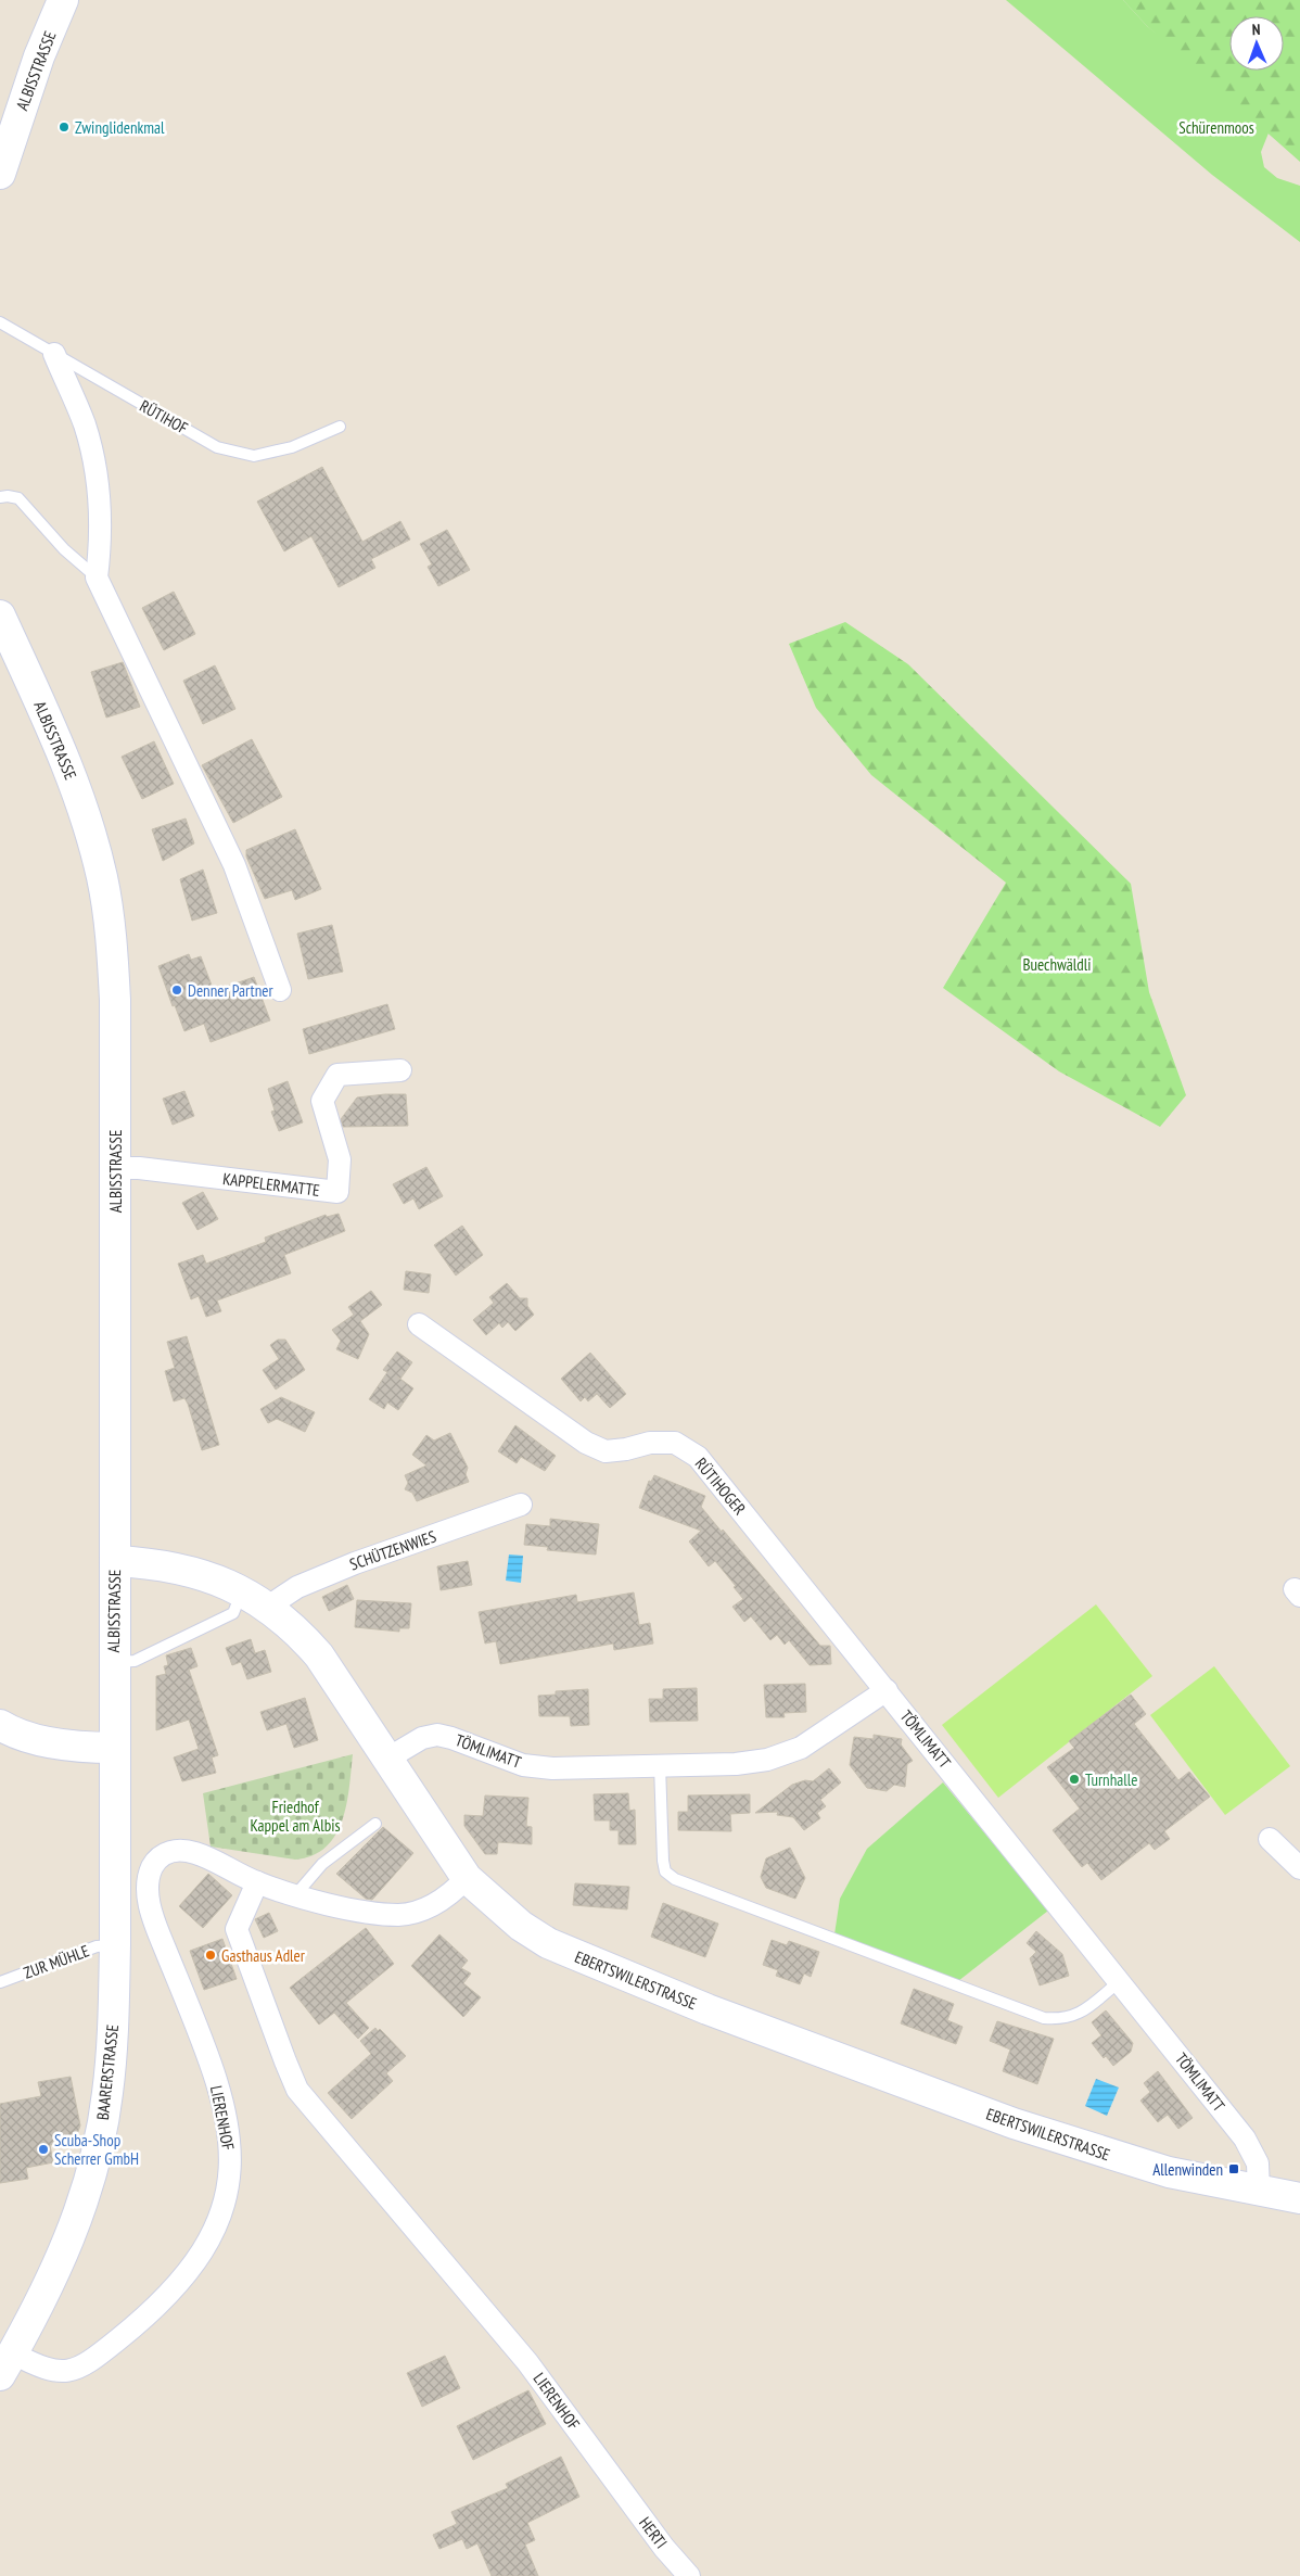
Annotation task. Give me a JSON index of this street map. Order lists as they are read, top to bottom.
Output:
{
  "streets": {
    "street": [
      "ALBISSTRASSE",
      "KAPPELERMATTE",
      "RÜTIHOGER",
      "SCHÜTZENWIES",
      "TÖMLIMATT",
      "EBERTSWILERSTRASSE",
      "BAARERSTRASSE",
      "LIERENHOF",
      "HERTI"
    ],
    "lane": ["RÜTIHOF", "ZUR MÜHLE"]
  },
  "crossings": [
    ["ALBISSTRASSE", "KAPPELERMATTE"],
    ["ALBISSTRASSE", "EBERTSWILERSTRASSE"],
    ["ALBISSTRASSE", "BAARERSTRASSE"],
    ["RÜTIHOGER", "TÖMLIMATT"],
    ["SCHÜTZENWIES", "EBERTSWILERSTRASSE"],
    ["TÖMLIMATT", "EBERTSWILERSTRASSE"],
    ["ZUR MÜHLE", "BAARERSTRASSE"],
    ["EBERTSWILERSTRASSE", "LIERENHOF"],
    ["BAARERSTRASSE", "LIERENHOF"],
    ["LIERENHOF", "HERTI"]
  ],
  "parks": ["Schürenmoos", "Buechwäldli", "Friedhof Kappel am Albis"],
  "places": {
    "other": [
      "Zwinglidenkmal",
      "Denner Partner",
      "Turnhalle",
      "Gasthaus Adler",
      "Scuba-Shop Scherrer GmbH"
    ],
    "transit": ["Allenwinden"]
  },
  "north": "top"
}
